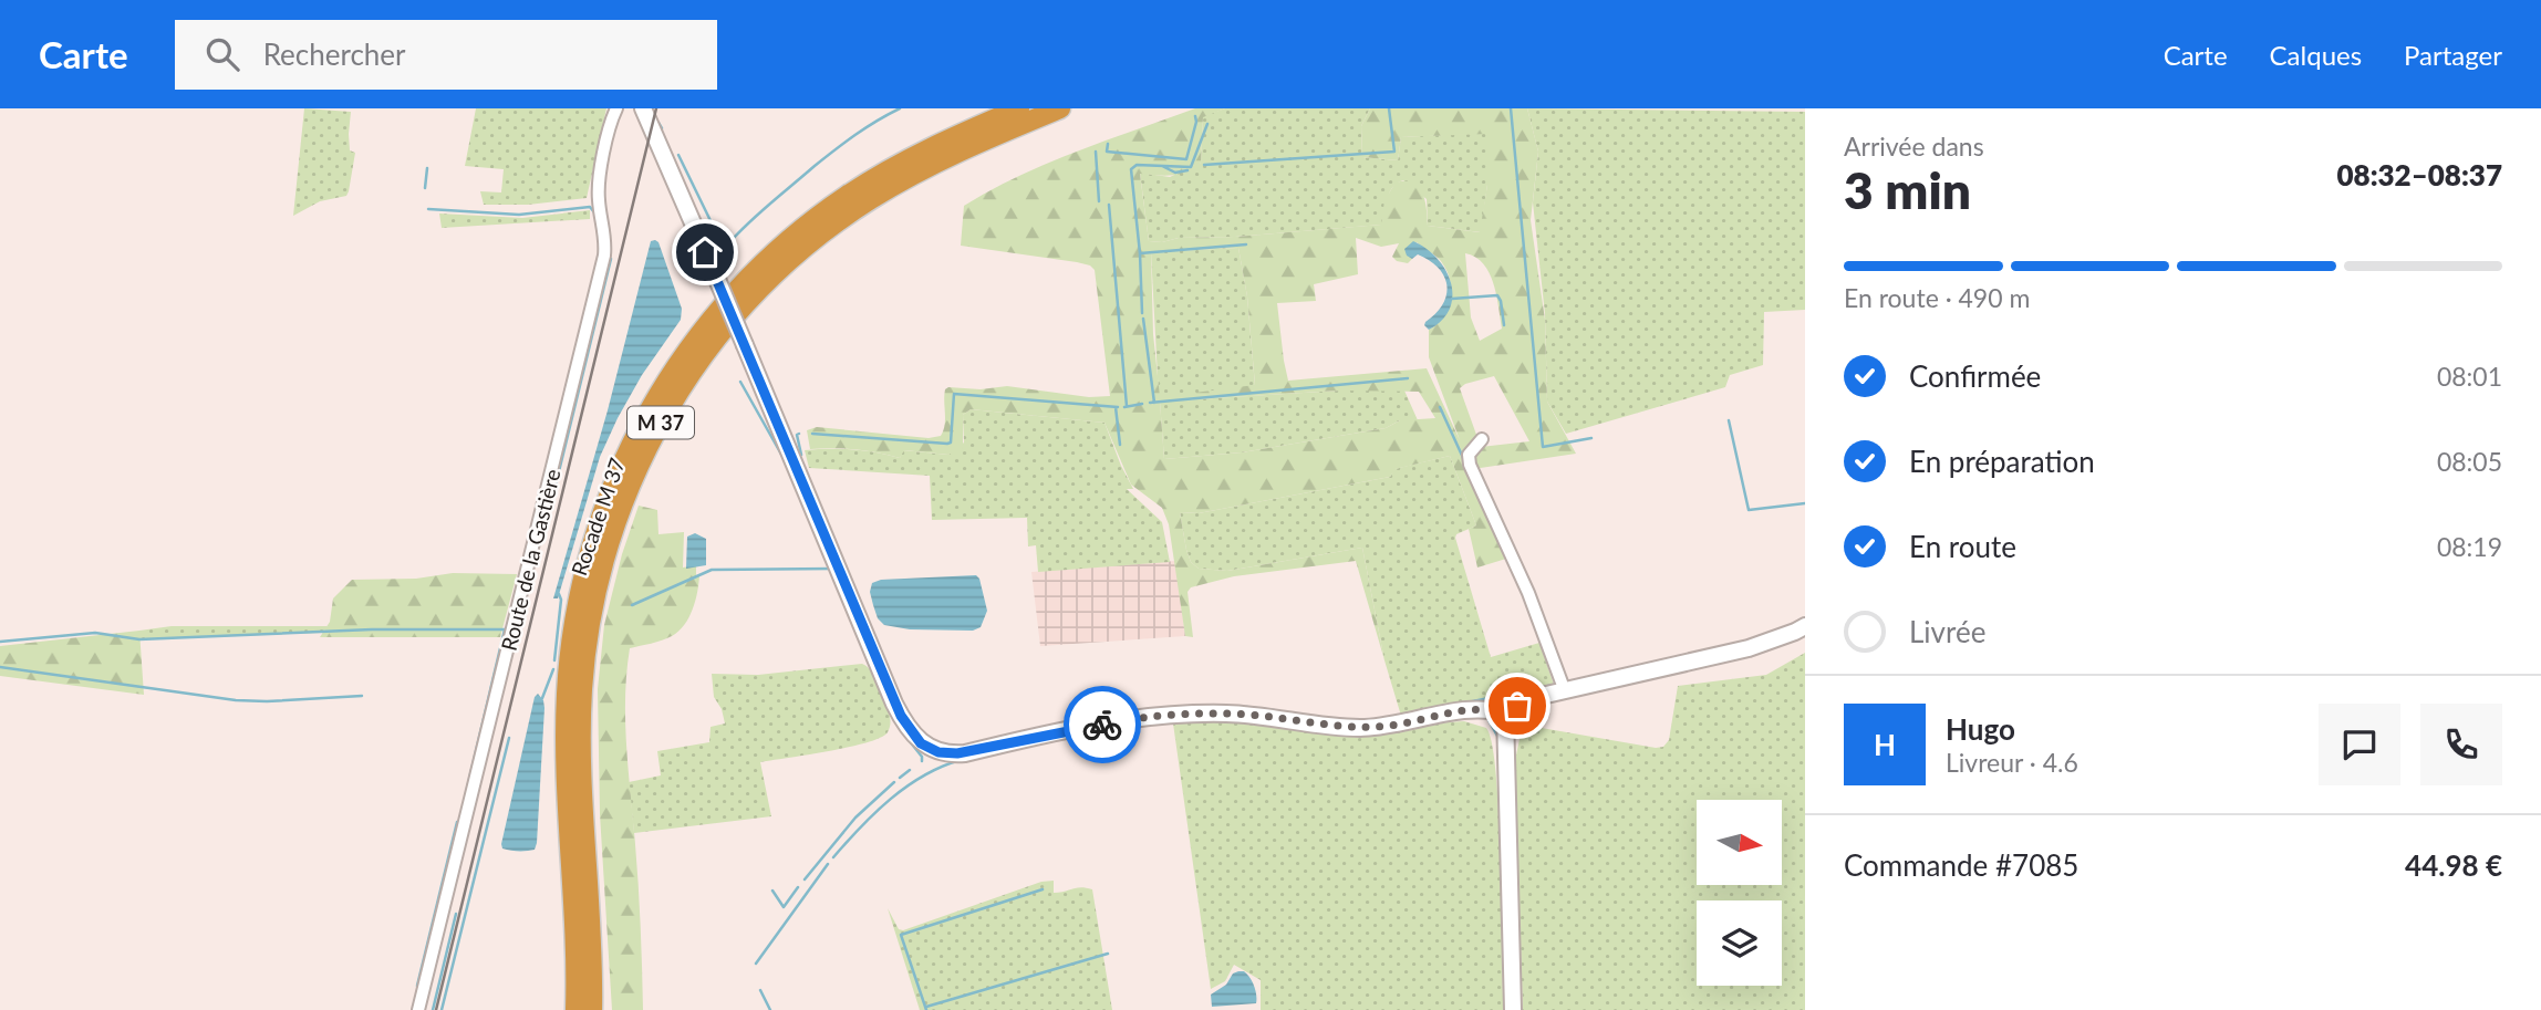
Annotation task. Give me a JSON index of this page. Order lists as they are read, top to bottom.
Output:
{
  "streets": {
    "highway": ["M 37", "Rocade M 37"],
    "street": ["Route de la Gastière"]
  },
  "crossings": [
    ["M 37", "Rocade M 37"]
  ],
  "north": "right",
  "page": {
    "header": "Carte",
    "search": "Rechercher",
    "nav": ["Carte", "Calques", "Partager"],
    "heading": ["3 min", "Arrivée dans", "08:32–08:37"],
    "panel": [
      "Hugo",
      "Livreur · 4.6",
      "Commande #7085",
      "44.98 €"
    ],
    "bar": "En route · 490 m",
    "list": [
      ["Confirmée", "08:01"],
      ["En préparation", "08:05"],
      ["En route", "08:19"],
      "Livrée"
    ],
    "round": "H"
  }
}
